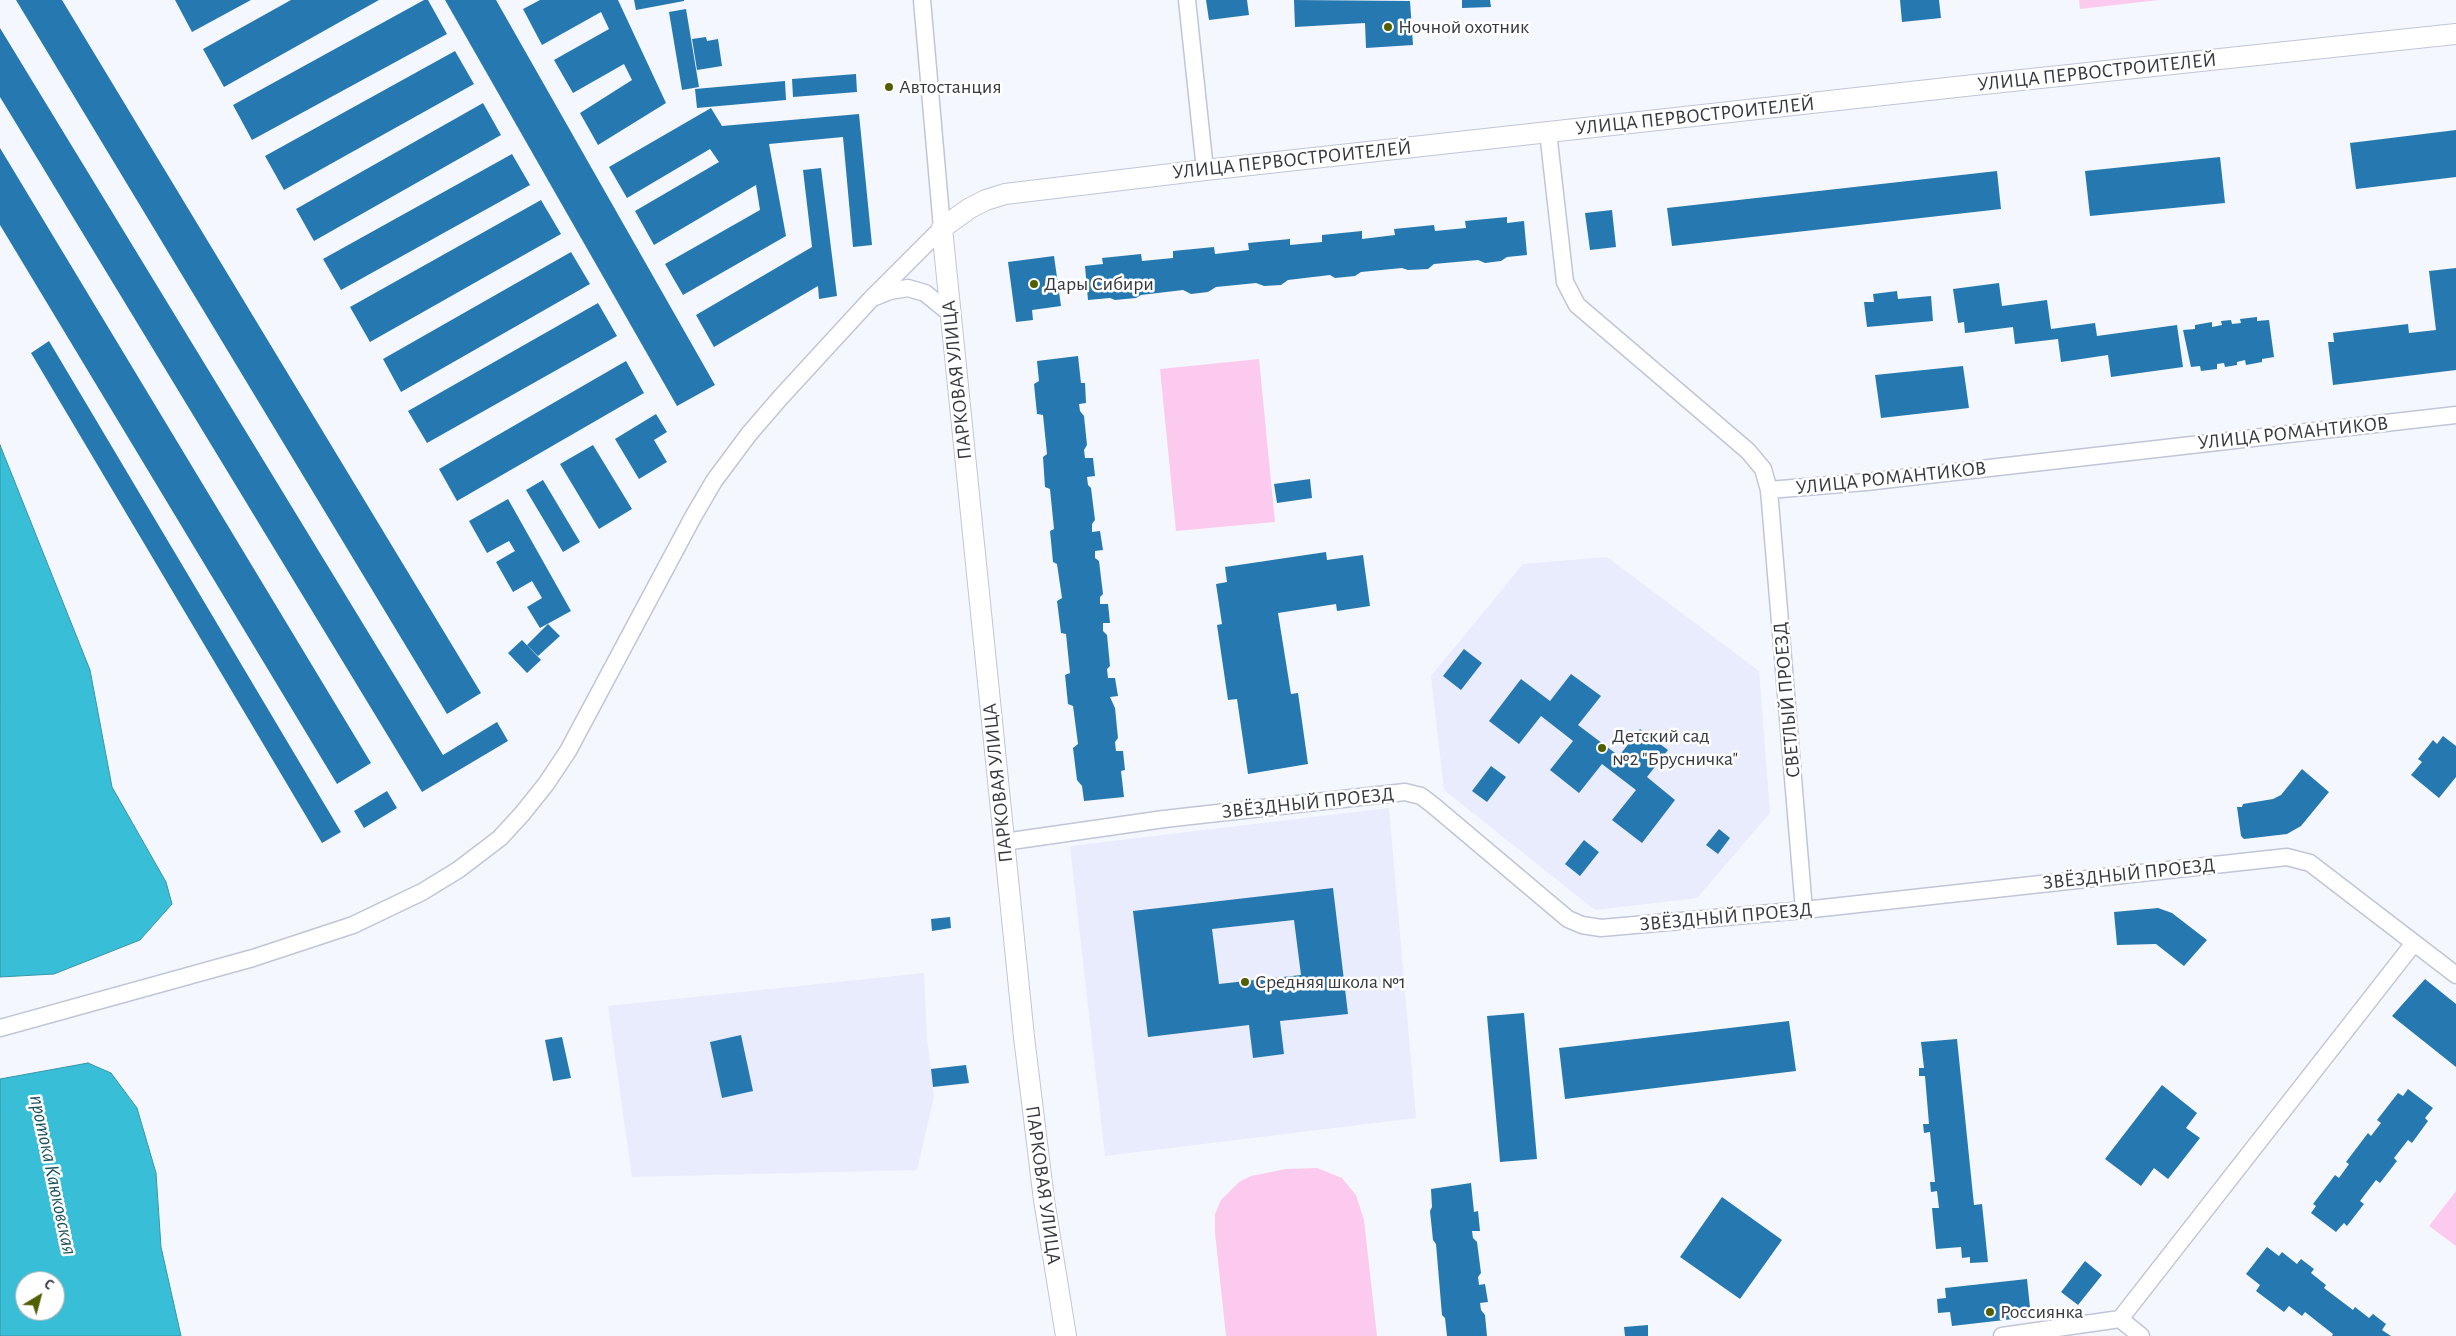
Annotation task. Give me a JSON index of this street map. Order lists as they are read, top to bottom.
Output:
{
  "streets": {
    "street": [
      "УЛИЦА ПЕРВОСТРОИТЕЛЕЙ",
      "ПАРКОВАЯ УЛИЦА",
      "УЛИЦА РОМАНТИКОВ",
      "СВЕТЛЫЙ ПРОЕЗД",
      "ЗВЁЗДНЫЙ ПРОЕЗД"
    ]
  },
  "crossings": [
    ["УЛИЦА ПЕРВОСТРОИТЕЛЕЙ", "ПАРКОВАЯ УЛИЦА"],
    ["УЛИЦА ПЕРВОСТРОИТЕЛЕЙ", "УЛИЦА РОМАНТИКОВ"],
    ["ПАРКОВАЯ УЛИЦА", "ЗВЁЗДНЫЙ ПРОЕЗД"],
    ["УЛИЦА РОМАНТИКОВ", "СВЕТЛЫЙ ПРОЕЗД"],
    ["СВЕТЛЫЙ ПРОЕЗД", "ЗВЁЗДНЫЙ ПРОЕЗД"]
  ],
  "water": ["протока Каюковская"],
  "places": [
    "Ночной охотник",
    "Автостанция",
    "Дары Сибири",
    "Детский сад №2 \"Брусничка\"",
    "Средняя школа №1",
    "Россиянка"
  ],
  "north": "top right"
}
